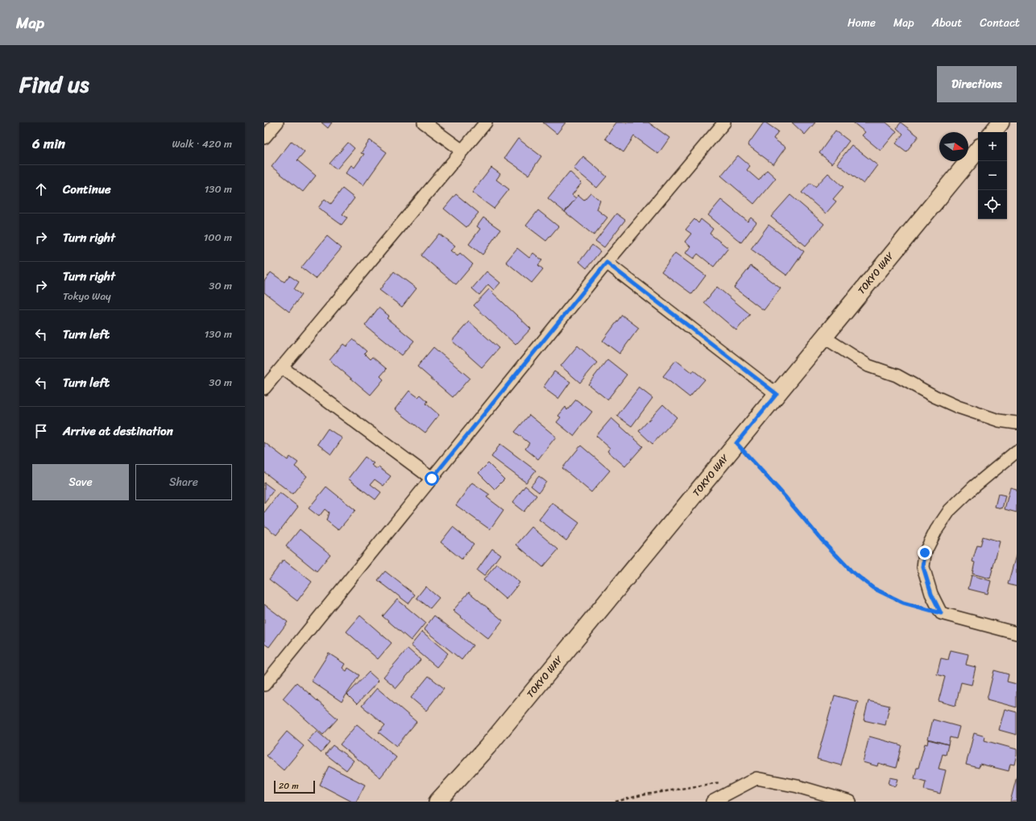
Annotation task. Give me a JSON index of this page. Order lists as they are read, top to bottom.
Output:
{
  "streets": {
    "main road": ["TOKYO WAY"]
  },
  "scale_bar": "20 m",
  "north": "right",
  "page": {
    "header": "Map",
    "nav": [
      "Home",
      "Map",
      "About",
      "Contact"
    ],
    "title": "Find us",
    "buttons": [
      "Directions",
      ["Save", "Share"]
    ],
    "heading": ["6 min", "Walk · 420 m"],
    "map_buttons": ["+", "−"],
    "list": [
      ["Continue", "130 m"],
      ["Turn right", "100 m"],
      ["Turn right", "Tokyo Way", "30 m"],
      ["Turn left", "130 m"],
      ["Turn left", "30 m"],
      "Arrive at destination"
    ],
    "scale": "20 m"
  }
}
